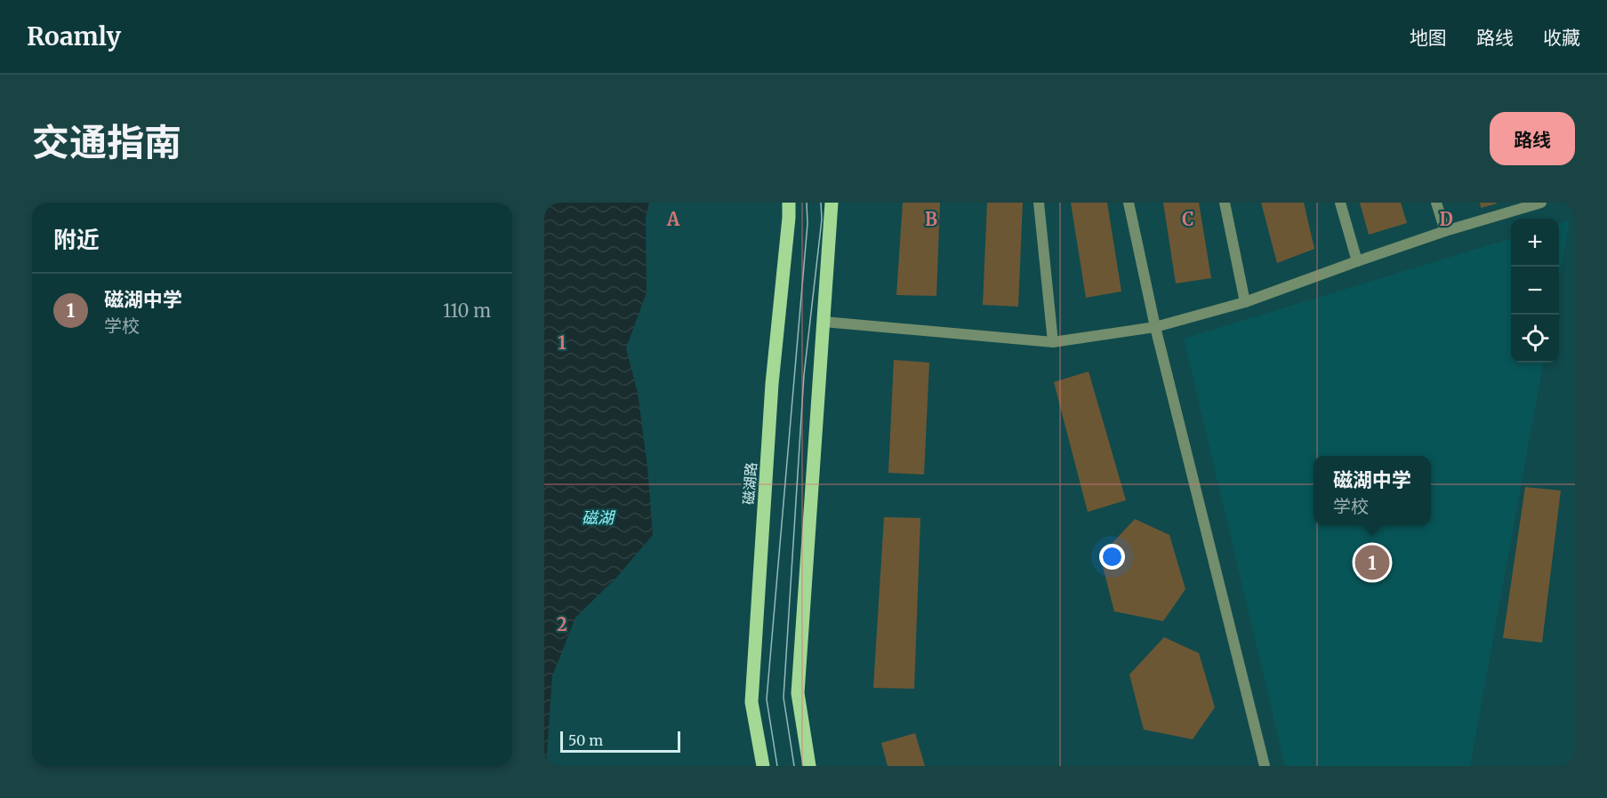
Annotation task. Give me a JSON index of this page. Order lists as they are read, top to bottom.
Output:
{
  "streets": {
    "main road": ["磁湖路"]
  },
  "water": ["磁湖"],
  "scale_bar": "50 m",
  "page": {
    "header": "Roamly",
    "nav": ["地图", "路线", "收藏"],
    "title": "交通指南",
    "buttons": "路线",
    "heading": "附近",
    "map_buttons": ["+", "−"],
    "list": [
      {
        "mark": "1",
        "name": "磁湖中学",
        "note": "学校",
        "value": "110 m"
      }
    ],
    "popup": ["磁湖中学", "学校"],
    "pins": "1",
    "scale": "50 m"
  },
  "grid": {
    "columns": [
      "A",
      "B",
      "C",
      "D"
    ],
    "rows": ["1", "2"]
  }
}
